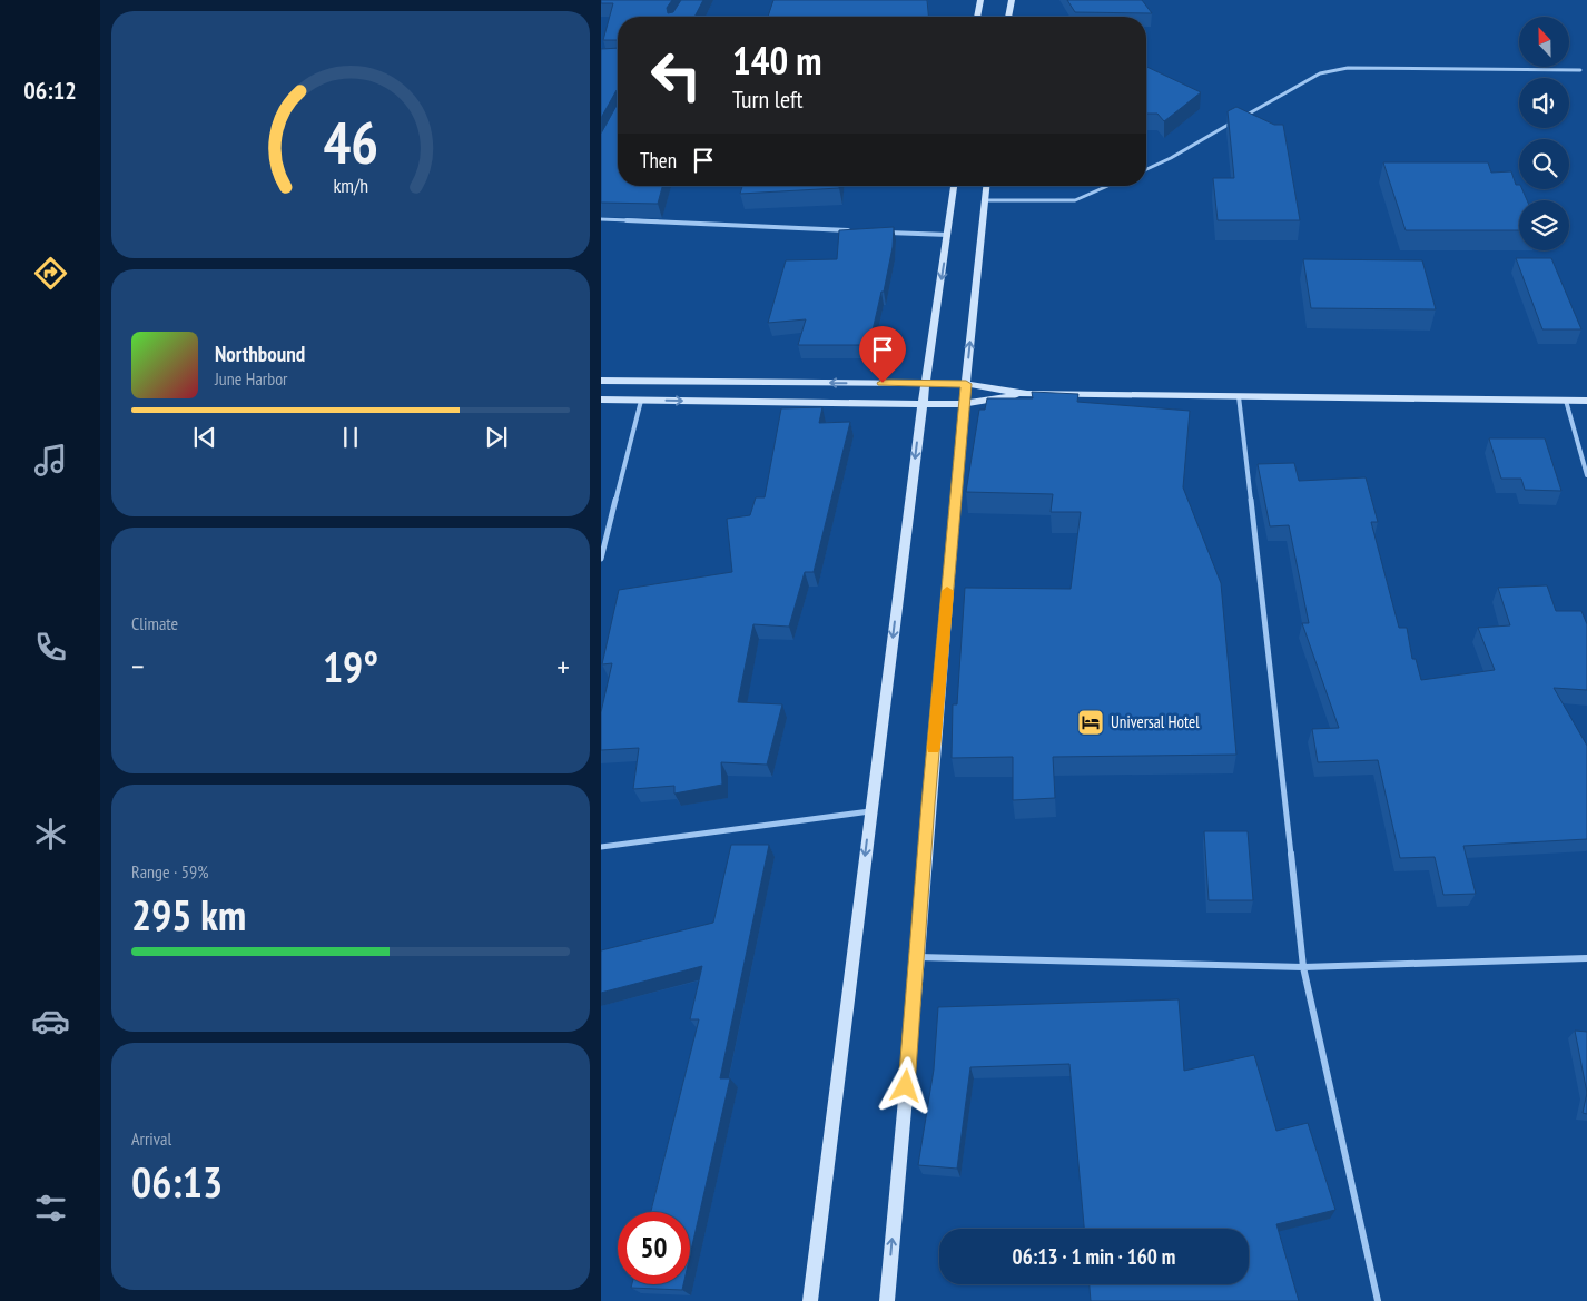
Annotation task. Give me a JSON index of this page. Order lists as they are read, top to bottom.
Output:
{
  "places": {
    "hotel": ["Universal Hotel"]
  },
  "north": "top",
  "page": {
    "tabs": "06:12",
    "turn": ["140 m", "Turn left"],
    "then": "Then",
    "song": ["Northbound", "June Harbor"],
    "tile": [
      "Climate",
      ["Range · 59%", "295 km"],
      ["Arrival", "06:13"]
    ],
    "heat": ["−", "19°", "+"],
    "limit": "50",
    "trip": "06:13 · 1 min · 160 m",
    "gauge": ["46", "km/h"]
  }
}
